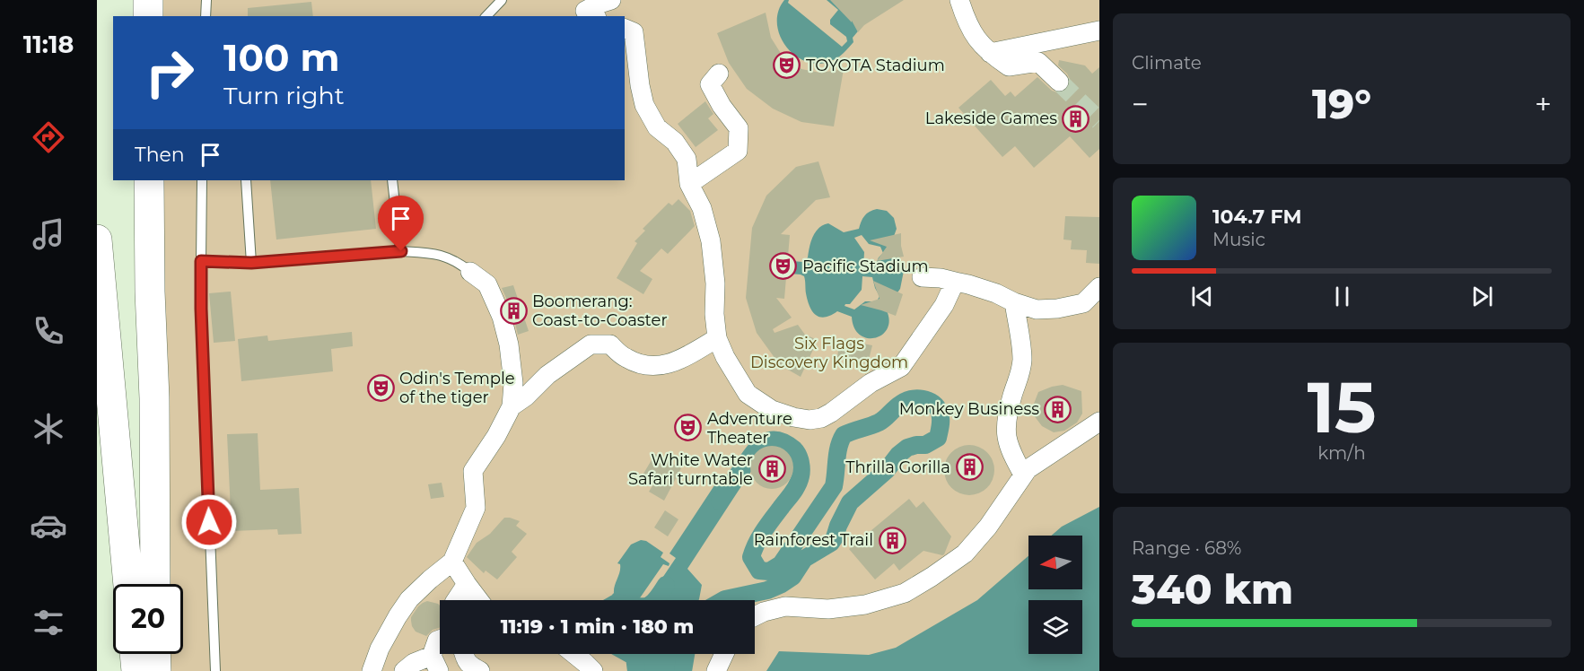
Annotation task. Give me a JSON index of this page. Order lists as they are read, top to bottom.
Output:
{
  "parks": ["Six Flags Discovery Kingdom"],
  "places": {
    "theatre": [
      "TOYOTA Stadium",
      "Pacific Stadium",
      "Odin's Temple of the tiger",
      "Adventure Theater"
    ],
    "building": [
      "Lakeside Games",
      "Boomerang: Coast-to-Coaster",
      "Monkey Business",
      "Thrilla Gorilla",
      "White Water Safari turntable",
      "Rainforest Trail"
    ]
  },
  "north": "left",
  "page": {
    "tabs": "11:18",
    "tile": [
      "Climate",
      ["15", "km/h"],
      ["Range · 68%", "340 km"]
    ],
    "turn": ["100 m", "Turn right"],
    "heat": ["−", "19°", "+"],
    "then": "Then",
    "song": ["104.7 FM", "Music"],
    "limit": "20",
    "trip": "11:19 · 1 min · 180 m"
  }
}
